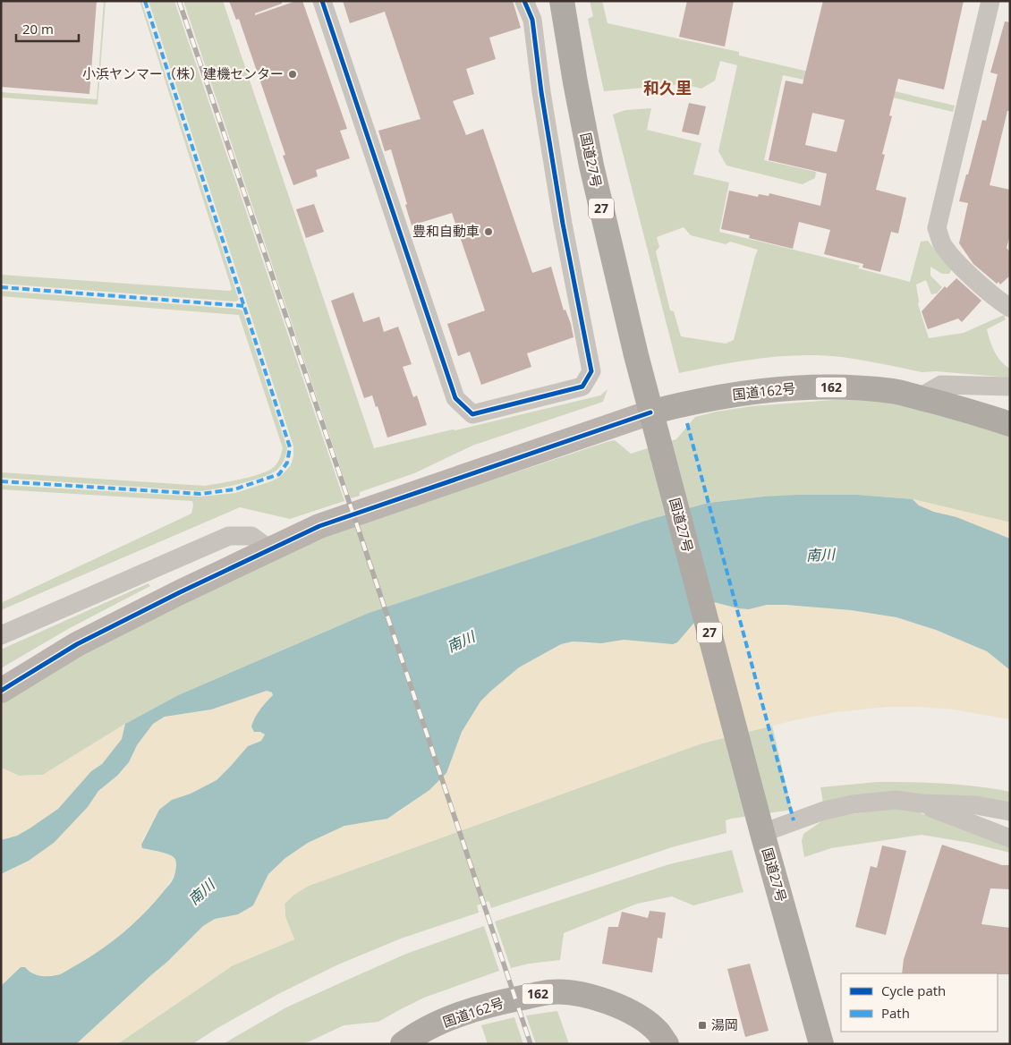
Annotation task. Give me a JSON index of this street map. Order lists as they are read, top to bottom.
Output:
{
  "streets": {
    "highway": [
      "国道27号",
      "27",
      "162",
      "国道162号"
    ]
  },
  "crossings": [
    ["国道27号", "国道162号"]
  ],
  "districts": ["和久里"],
  "water": ["南川"],
  "places": {
    "other": ["小浜ヤンマー（株）建機センター", "豊和自動車"],
    "transit": ["湯岡"]
  },
  "legend": ["Cycle path", "Path"],
  "scale_bar": "20 m"
}
